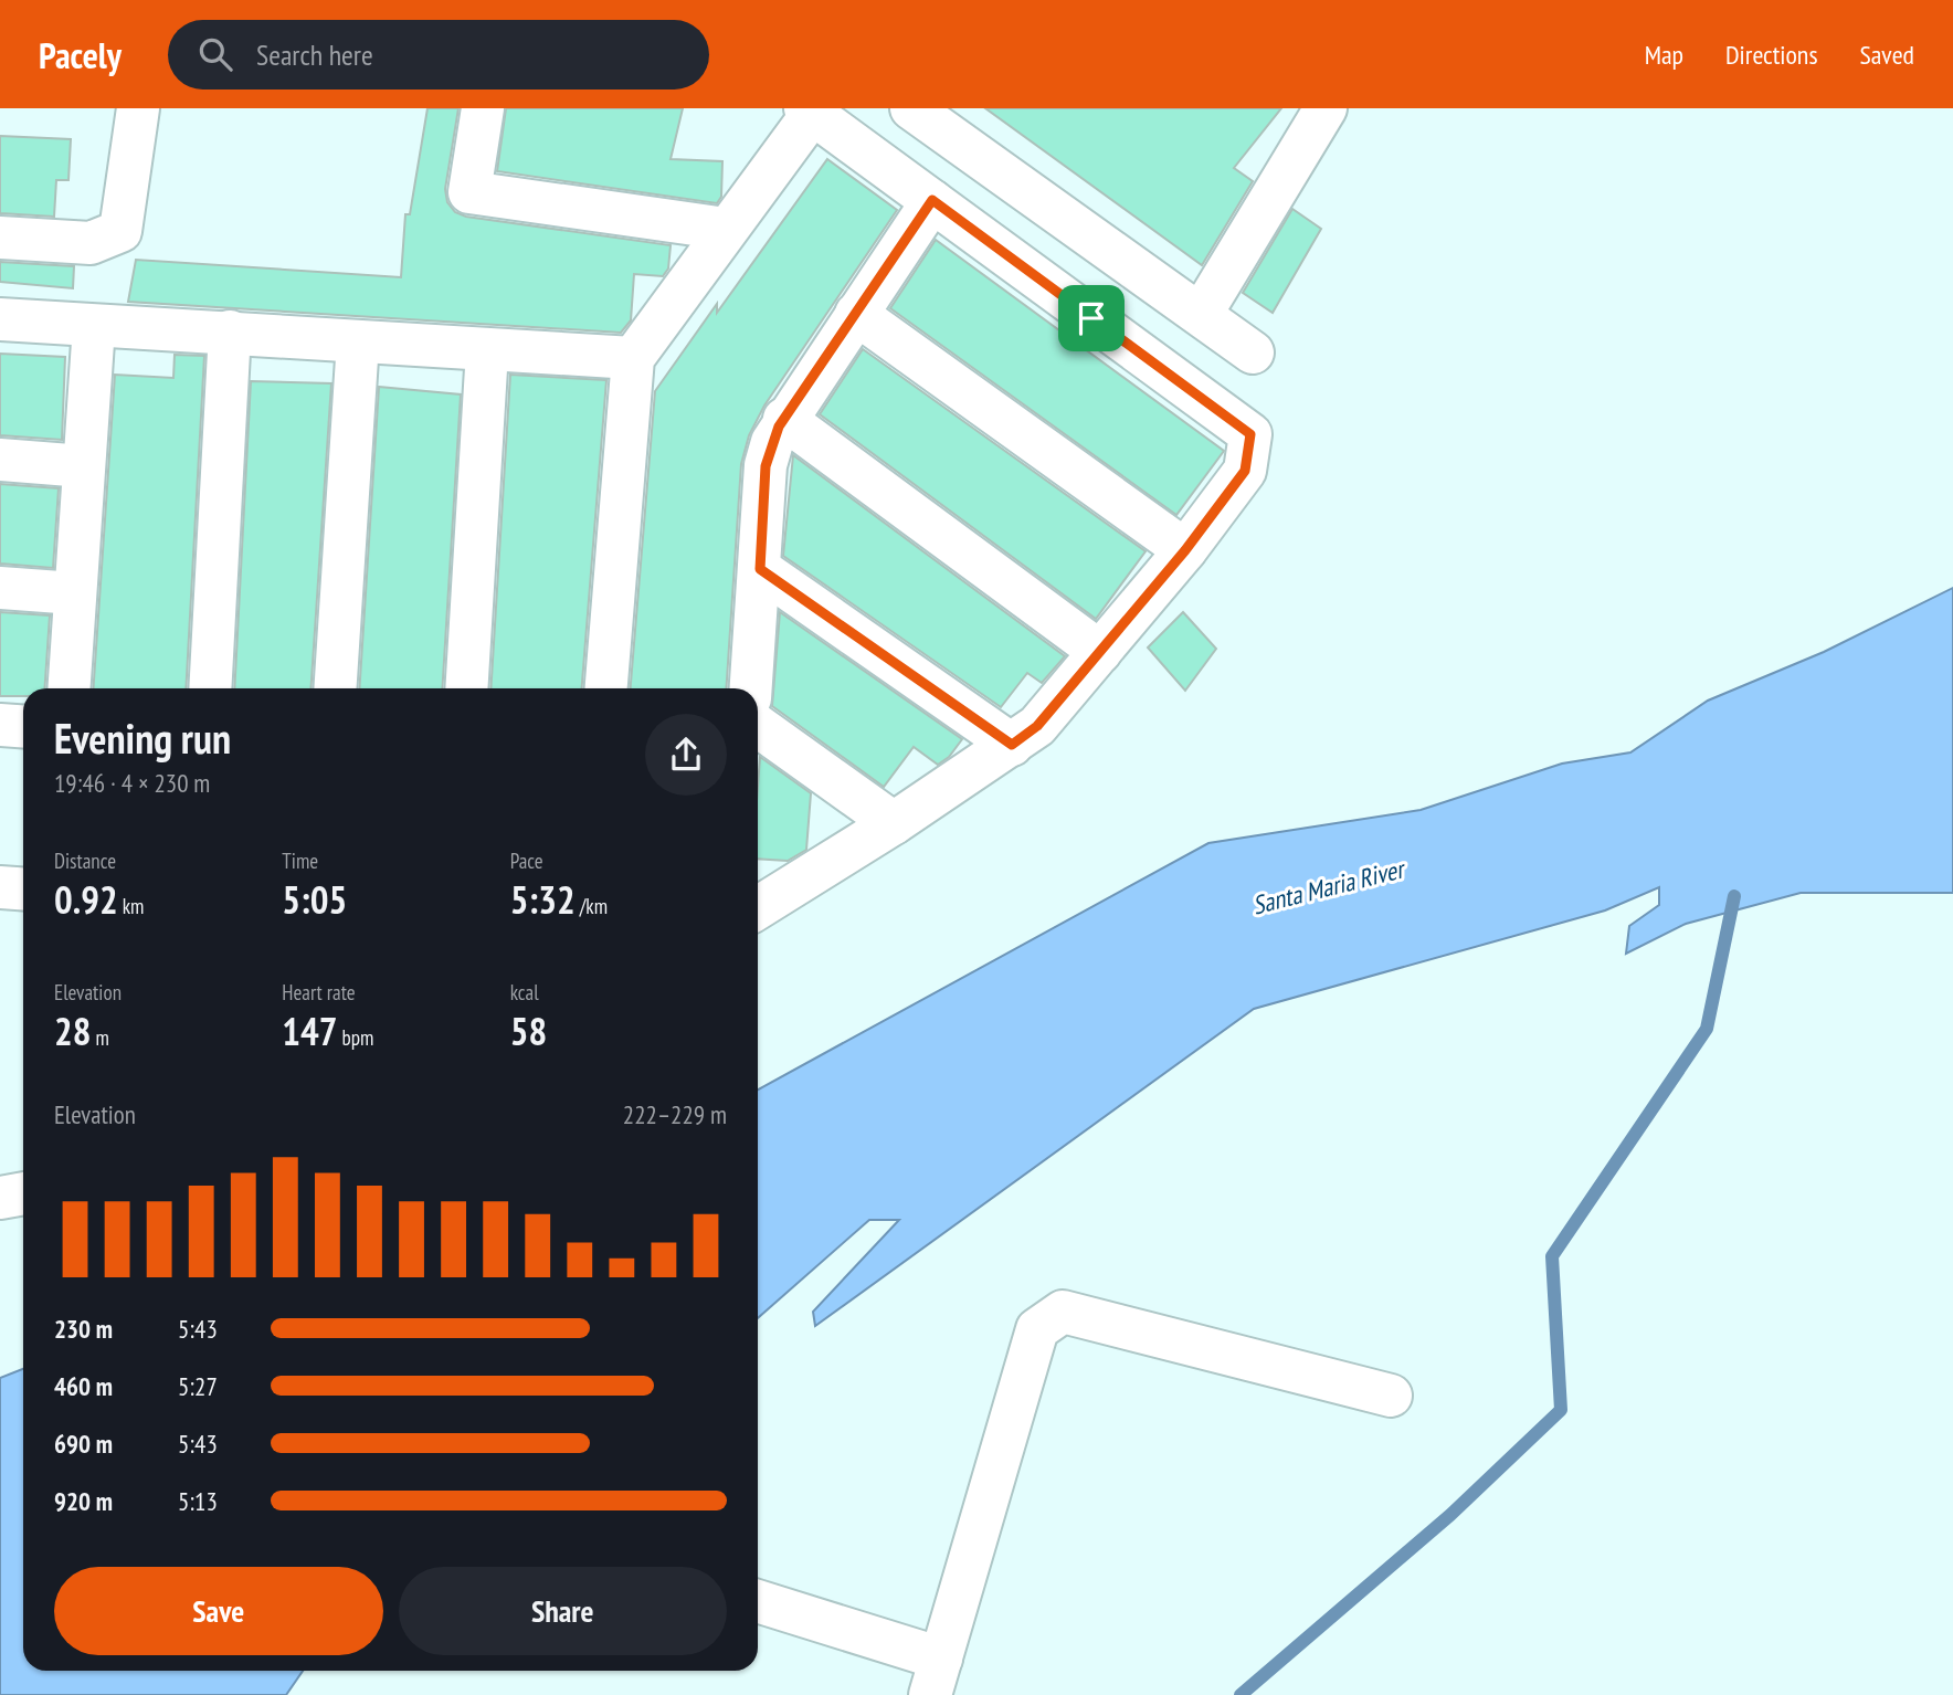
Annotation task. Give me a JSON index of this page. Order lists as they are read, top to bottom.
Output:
{
  "water": ["Santa Maria River"],
  "page": {
    "header": "Pacely",
    "search": "Search here",
    "nav": ["Map", "Directions", "Saved"],
    "heading": ["Evening run", "19:46 · 4 × 230 m"],
    "stats": [
      ["Distance", "0.92 km"],
      ["Time", "5:05"],
      ["Pace", "5:32 /km"],
      ["Elevation", "28 m"],
      ["Heart rate", "147 bpm"],
      ["kcal", "58"]
    ],
    "chart": ["Elevation", "222–229 m"],
    "list": [
      {
        "name": "230 m",
        "note": "5:43"
      },
      {
        "name": "460 m",
        "note": "5:27"
      },
      {
        "name": "690 m",
        "note": "5:43"
      },
      {
        "name": "920 m",
        "note": "5:13"
      }
    ],
    "buttons": ["Save", "Share"]
  }
}
